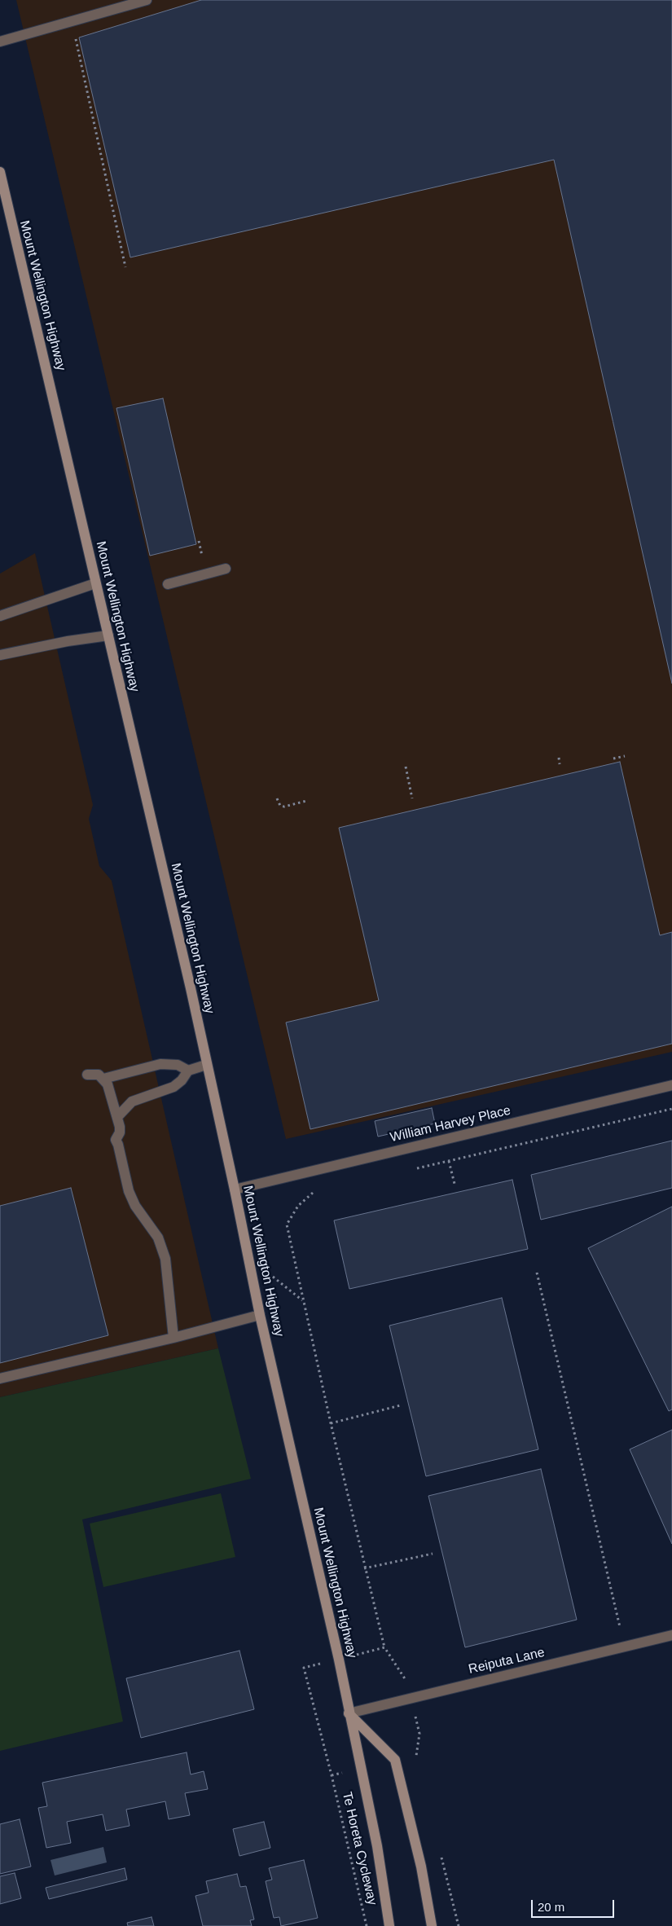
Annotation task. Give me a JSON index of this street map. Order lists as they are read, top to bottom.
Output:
{
  "streets": {
    "main road": ["Mount Wellington Highway"],
    "street": ["William Harvey Place", "Reiputa Lane"],
    "path": ["Te Horeta Cycleway"]
  },
  "crossings": [
    ["Mount Wellington Highway", "William Harvey Place"],
    ["Mount Wellington Highway", "Reiputa Lane"]
  ],
  "scale_bar": "20 m"
}
